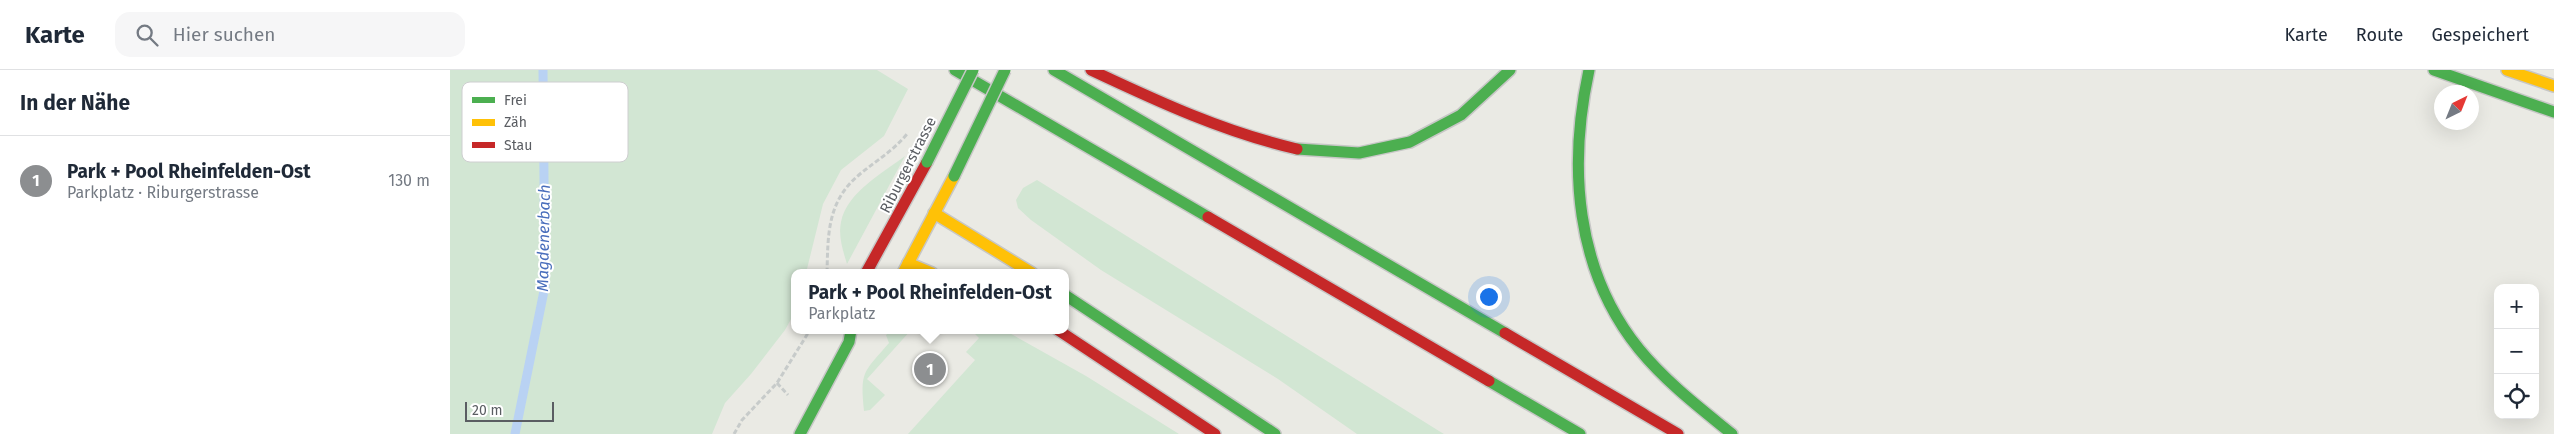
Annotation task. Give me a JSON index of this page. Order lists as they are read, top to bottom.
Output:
{
  "streets": {
    "main road": ["Riburgerstrasse"]
  },
  "water": ["Magdenerbach"],
  "legend": ["Frei", "Zäh", "Stau"],
  "scale_bar": "20 m",
  "north": "top right",
  "page": {
    "header": "Karte",
    "search": "Hier suchen",
    "nav": ["Karte", "Route", "Gespeichert"],
    "heading": "In der Nähe",
    "list": [
      {
        "mark": "1",
        "name": "Park + Pool Rheinfelden-Ost",
        "note": "Parkplatz · Riburgerstrasse",
        "value": "130 m"
      }
    ],
    "popup": ["Park + Pool Rheinfelden-Ost", "Parkplatz"],
    "map_buttons": ["+", "−"],
    "pins": "1",
    "scale": "20 m"
  }
}
